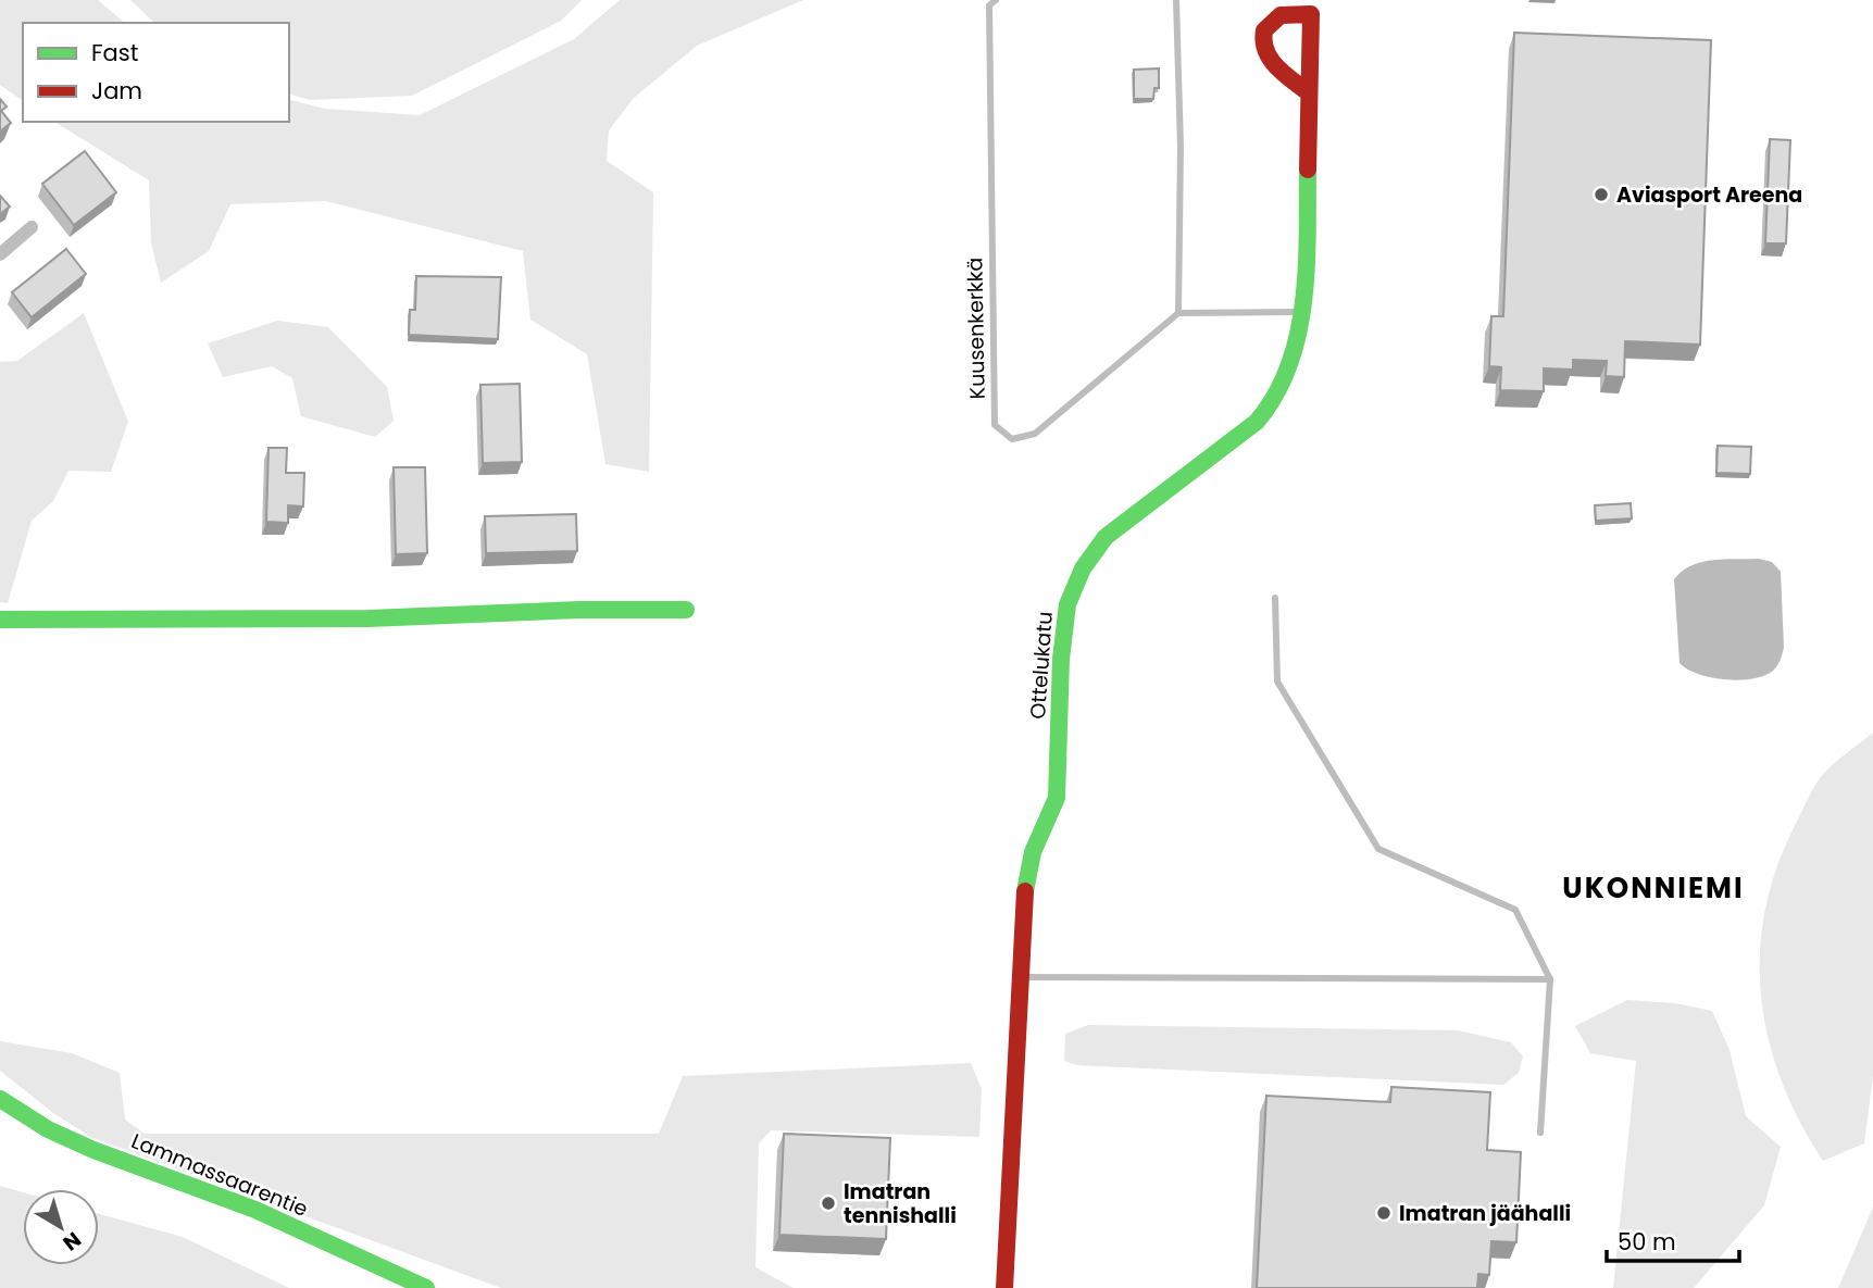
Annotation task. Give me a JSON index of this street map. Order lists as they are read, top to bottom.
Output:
{
  "streets": {
    "street": ["Ottelukatu", "Lammassaarentie"],
    "lane": ["Kuusenkerkkä"]
  },
  "districts": ["UKONNIEMI"],
  "places": ["Aviasport Areena", "Imatran tennishalli", "Imatran jäähalli"],
  "legend": ["Fast", "Jam"],
  "scale_bar": "50 m",
  "north": "bottom right"
}
